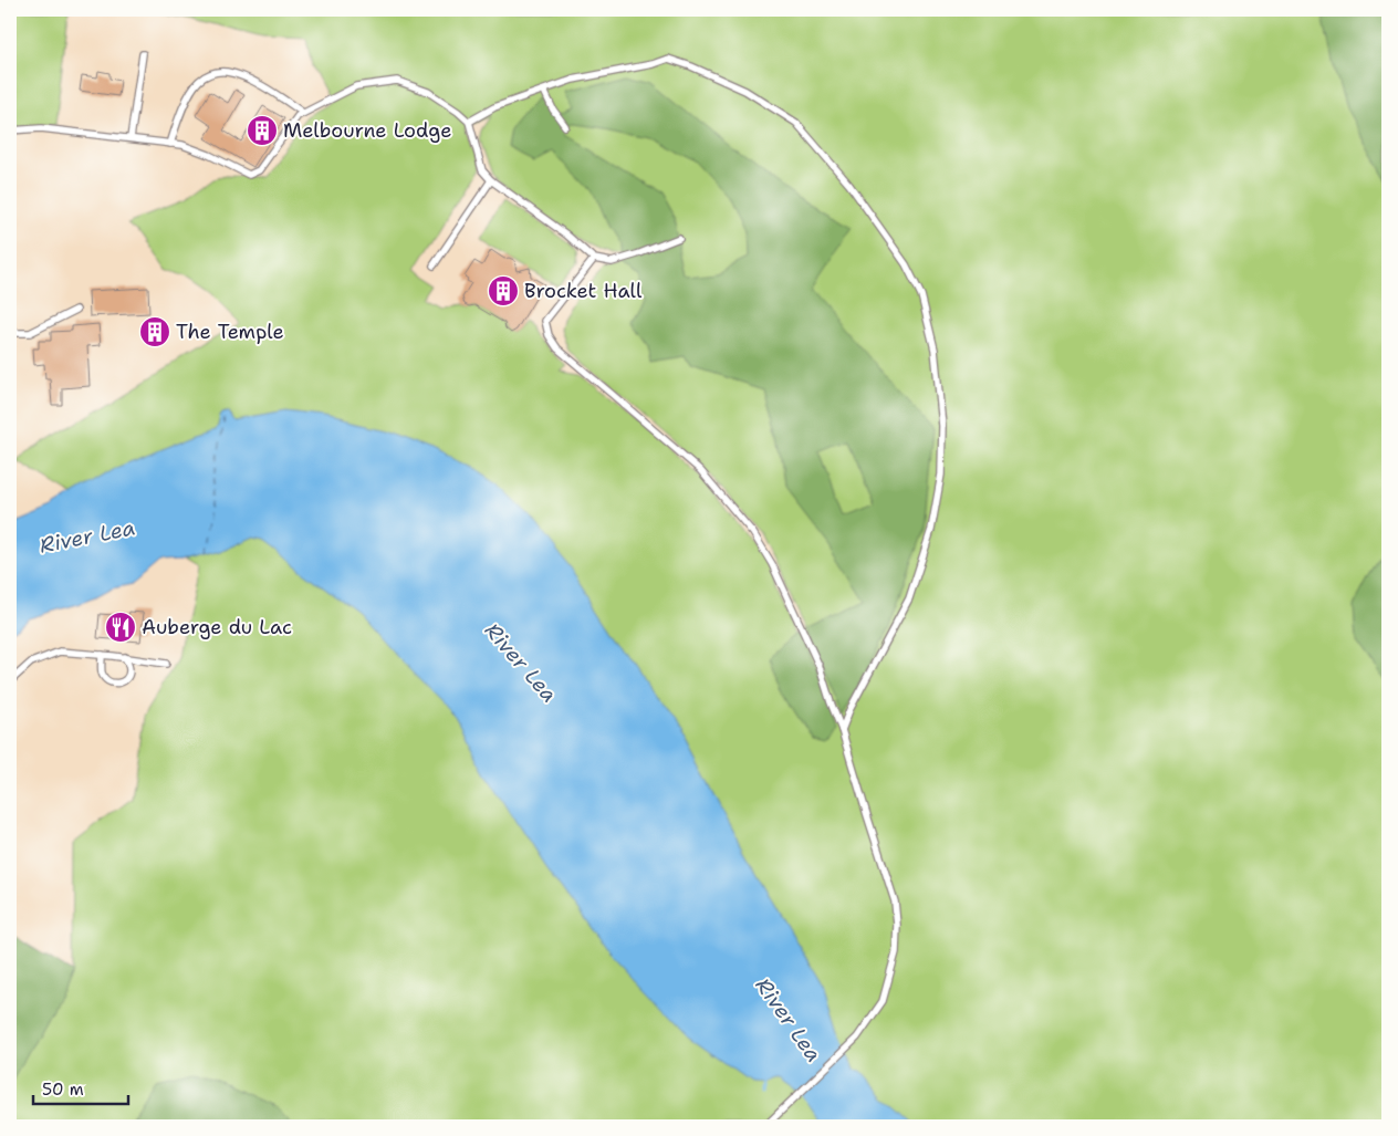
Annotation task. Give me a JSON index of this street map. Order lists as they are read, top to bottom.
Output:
{
  "water": ["River Lea"],
  "places": {
    "building": ["Melbourne Lodge", "Brocket Hall", "The Temple"],
    "restaurant": ["Auberge du Lac"]
  },
  "scale_bar": "50 m"
}
